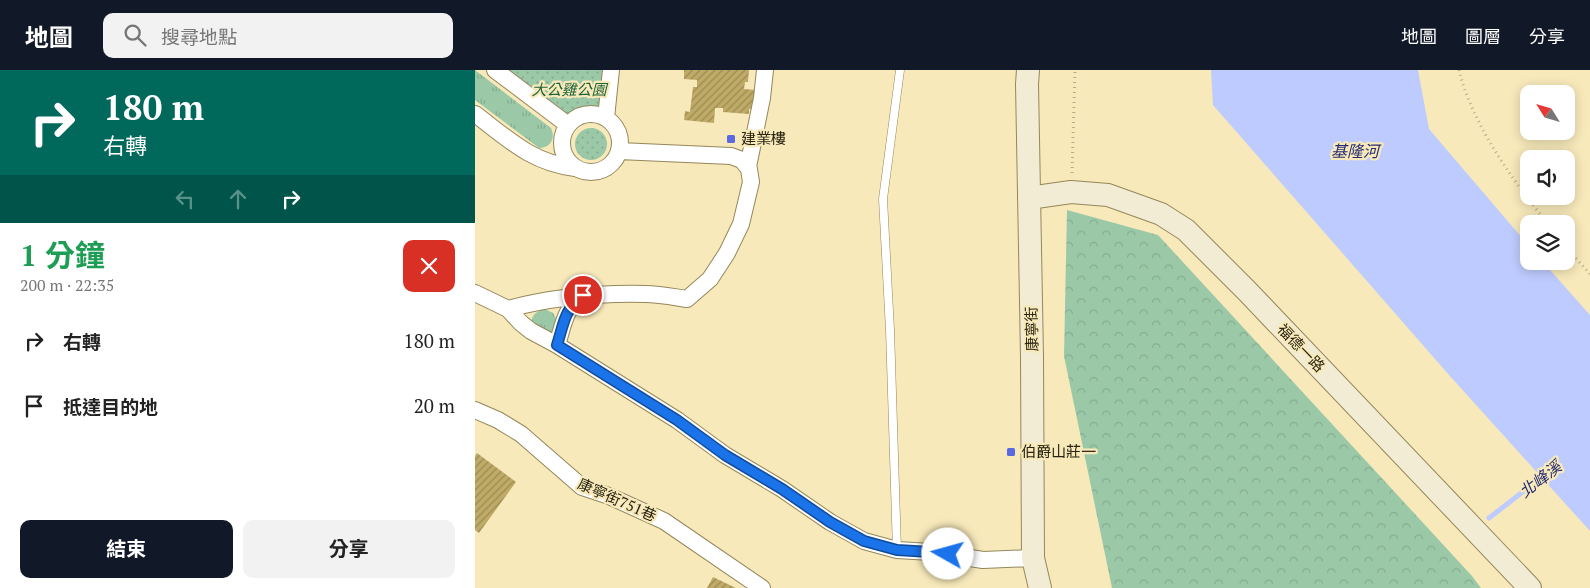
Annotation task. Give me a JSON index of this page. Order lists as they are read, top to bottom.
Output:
{
  "streets": {
    "street": ["康寧街", "福德一路", "康寧街751巷"]
  },
  "crossings": [
    ["康寧街", "福德一路"]
  ],
  "water": ["基隆河", "北峰溪"],
  "parks": ["大公雞公園"],
  "places": {
    "transit": ["建業樓", "伯爵山莊一"]
  },
  "north": "top left",
  "page": {
    "header": "地圖",
    "search": "搜尋地點",
    "nav": ["地圖", "圖層", "分享"],
    "turn": ["180 m", "右轉"],
    "heading": ["1 分鐘", "200 m · 22:35"],
    "list": [
      {
        "name": "右轉",
        "value": "180 m"
      },
      {
        "name": "抵達目的地",
        "value": "20 m"
      }
    ],
    "buttons": ["結束", "分享"]
  }
}
